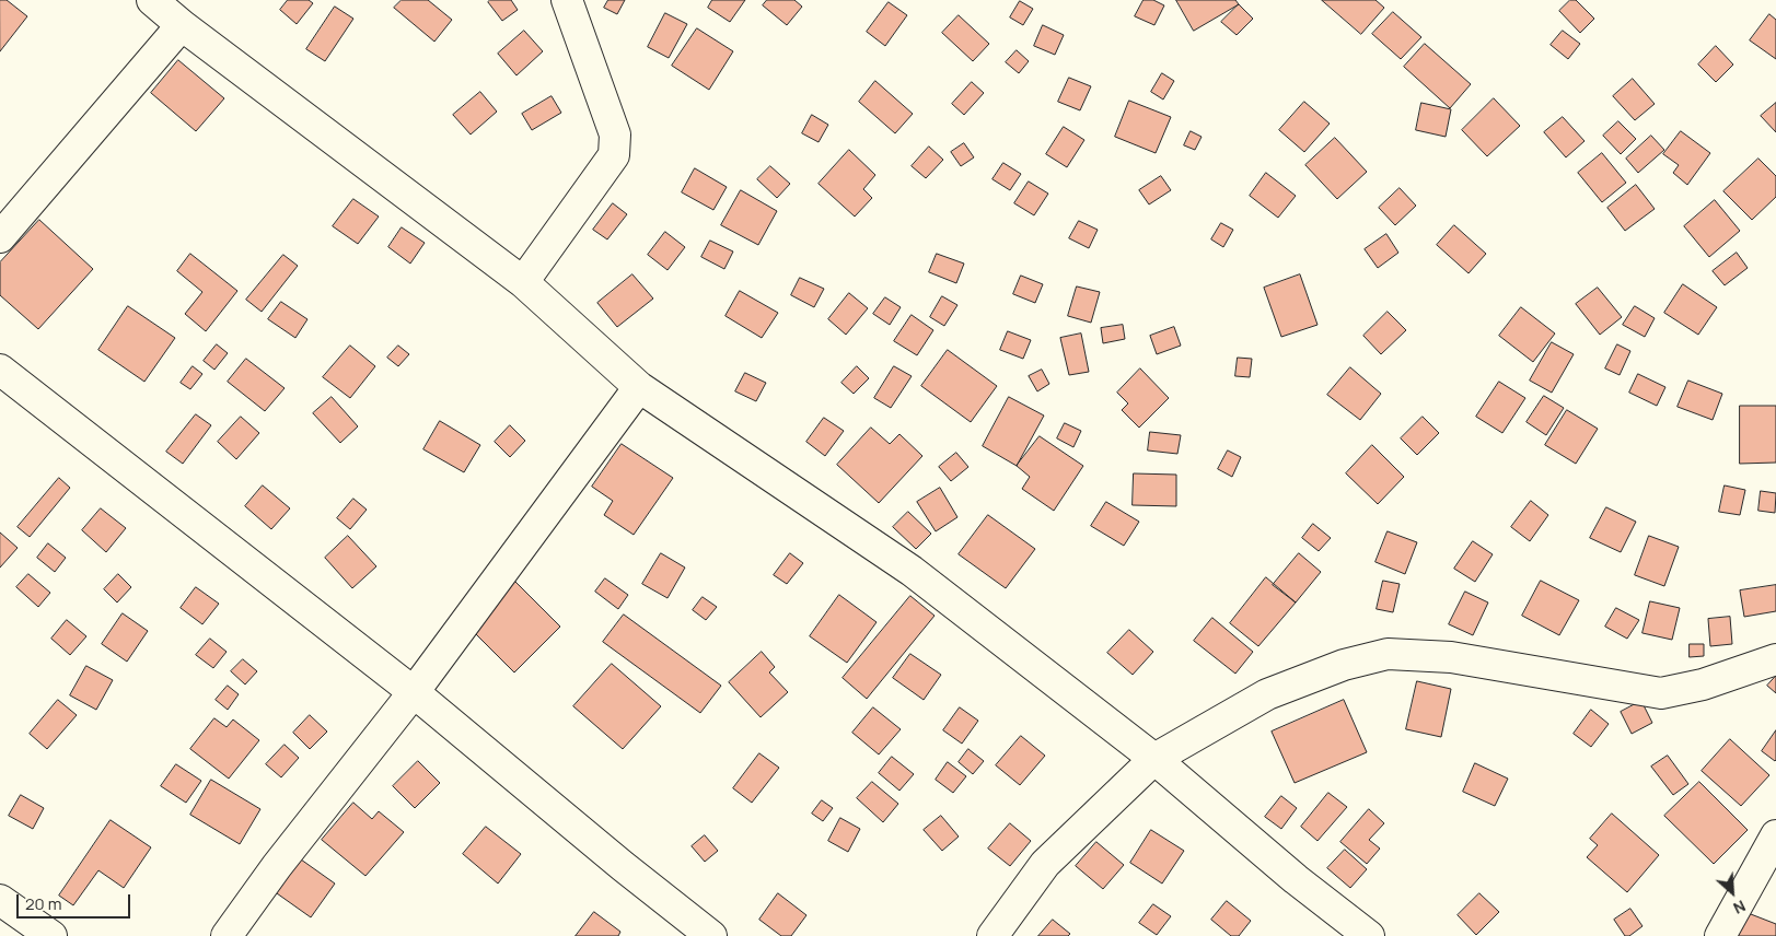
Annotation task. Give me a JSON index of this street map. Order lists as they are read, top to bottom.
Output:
{
  "scale_bar": "20 m",
  "north": "bottom right"
}
